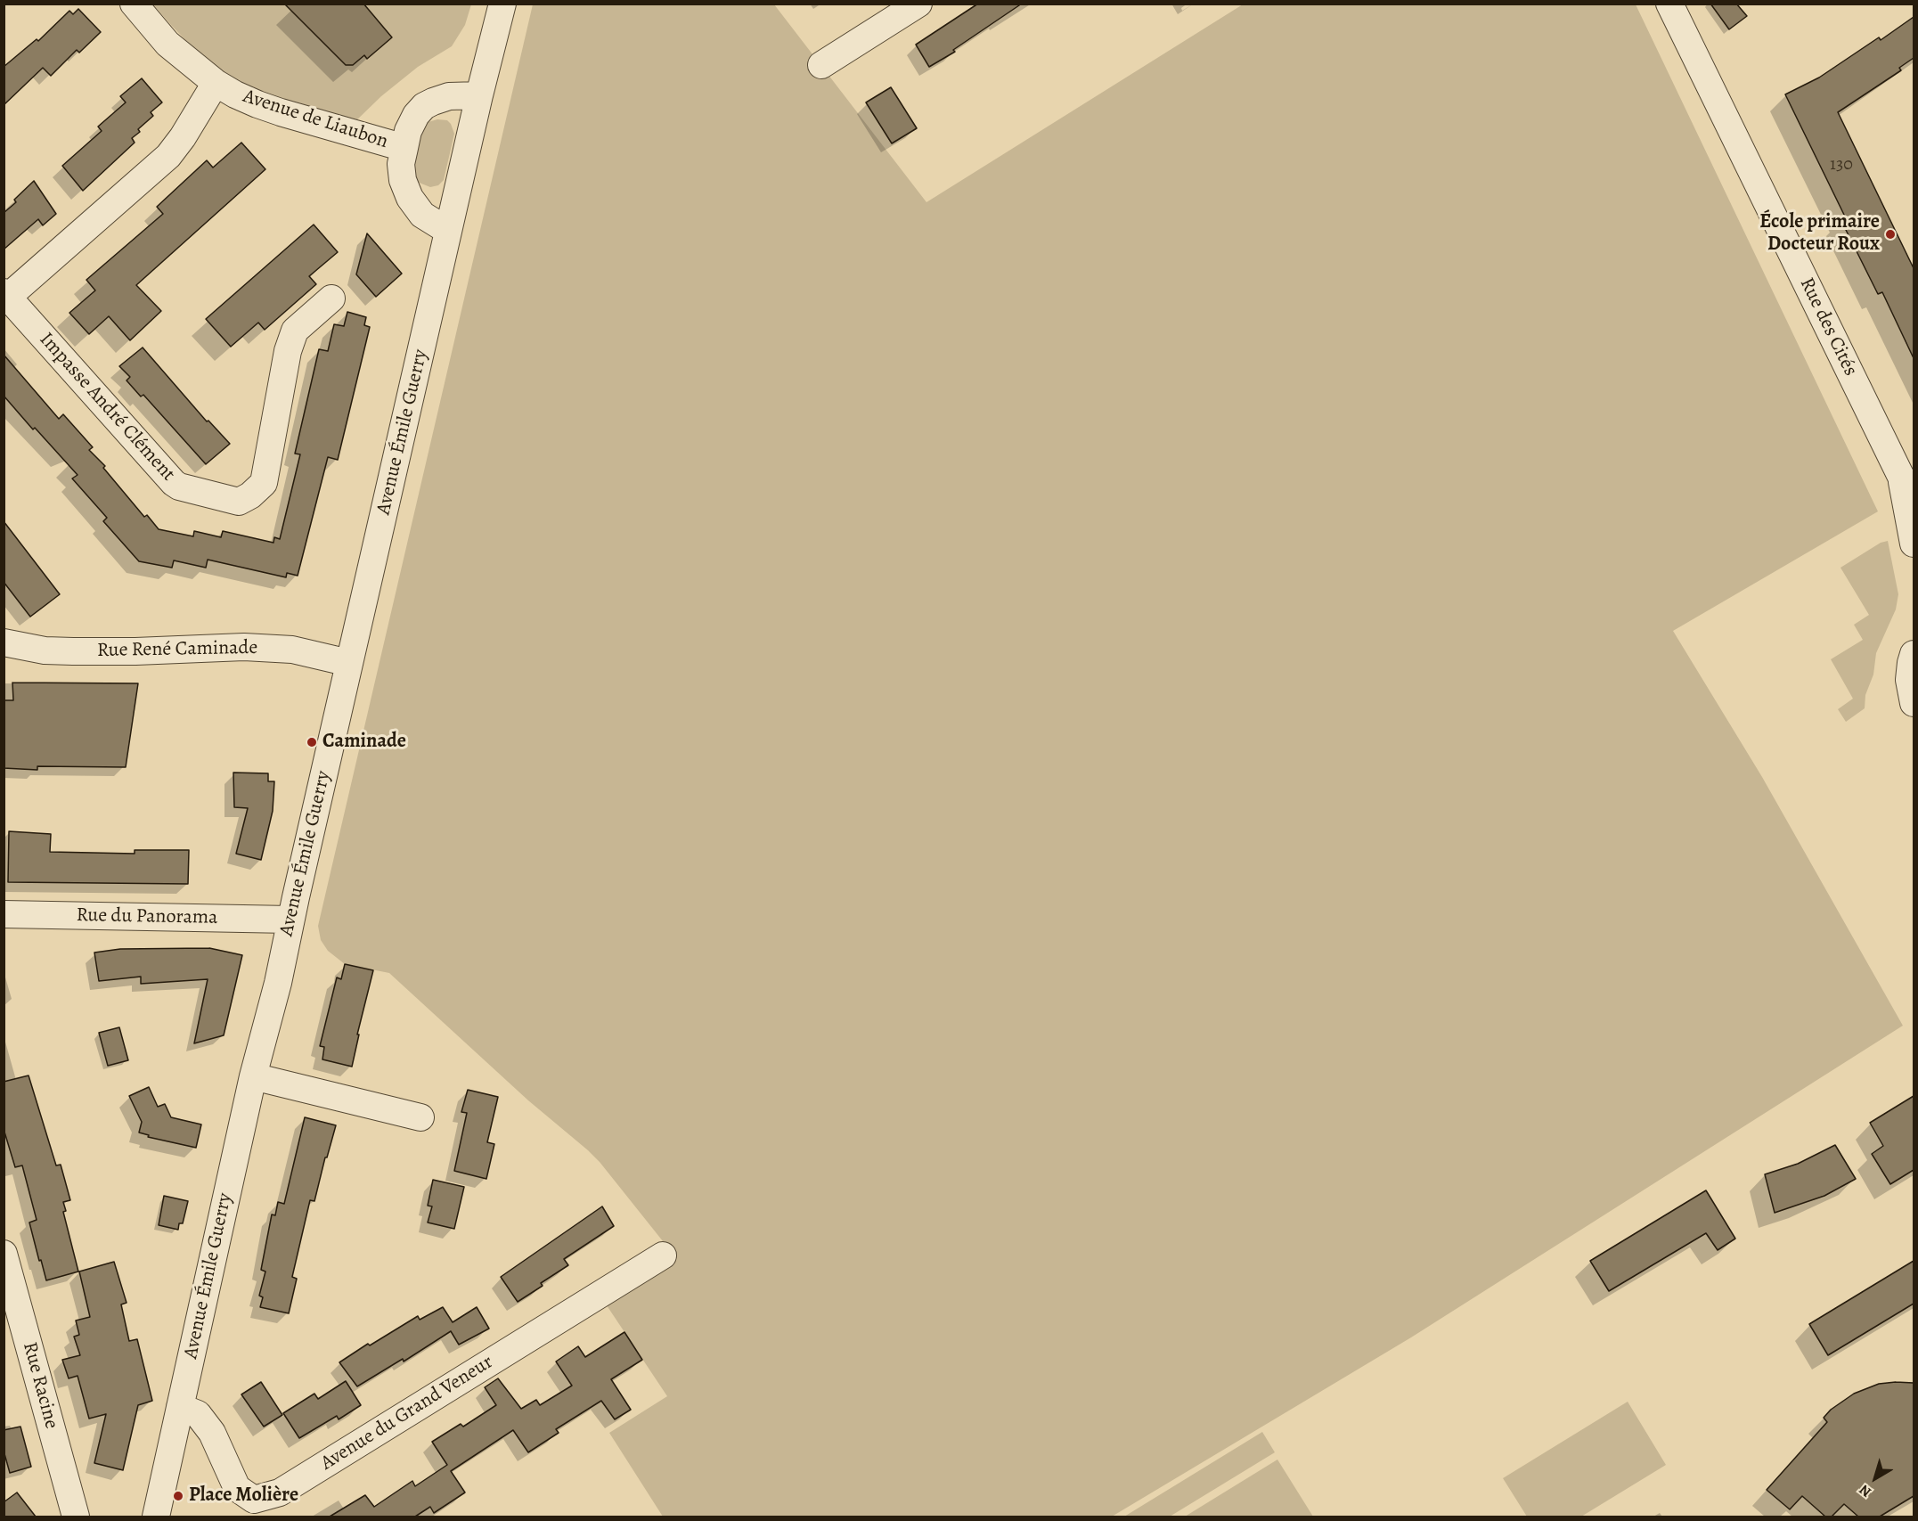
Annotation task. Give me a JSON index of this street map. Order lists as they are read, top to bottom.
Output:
{
  "streets": {
    "street": [
      "Avenue de Liaubon",
      "Rue des Cités",
      "Impasse André Clément",
      "Avenue Émile Guerry",
      "Rue René Caminade",
      "Rue du Panorama",
      "Rue Racine",
      "Avenue du Grand Veneur"
    ]
  },
  "crossings": [
    ["Avenue de Liaubon", "Avenue Émile Guerry"],
    ["Avenue Émile Guerry", "Rue René Caminade"],
    ["Avenue Émile Guerry", "Rue du Panorama"],
    ["Avenue Émile Guerry", "Avenue du Grand Veneur"]
  ],
  "places": ["École primaire Docteur Roux", "Caminade", "Place Molière"],
  "house_numbers": ["130"],
  "north": "bottom left"
}
